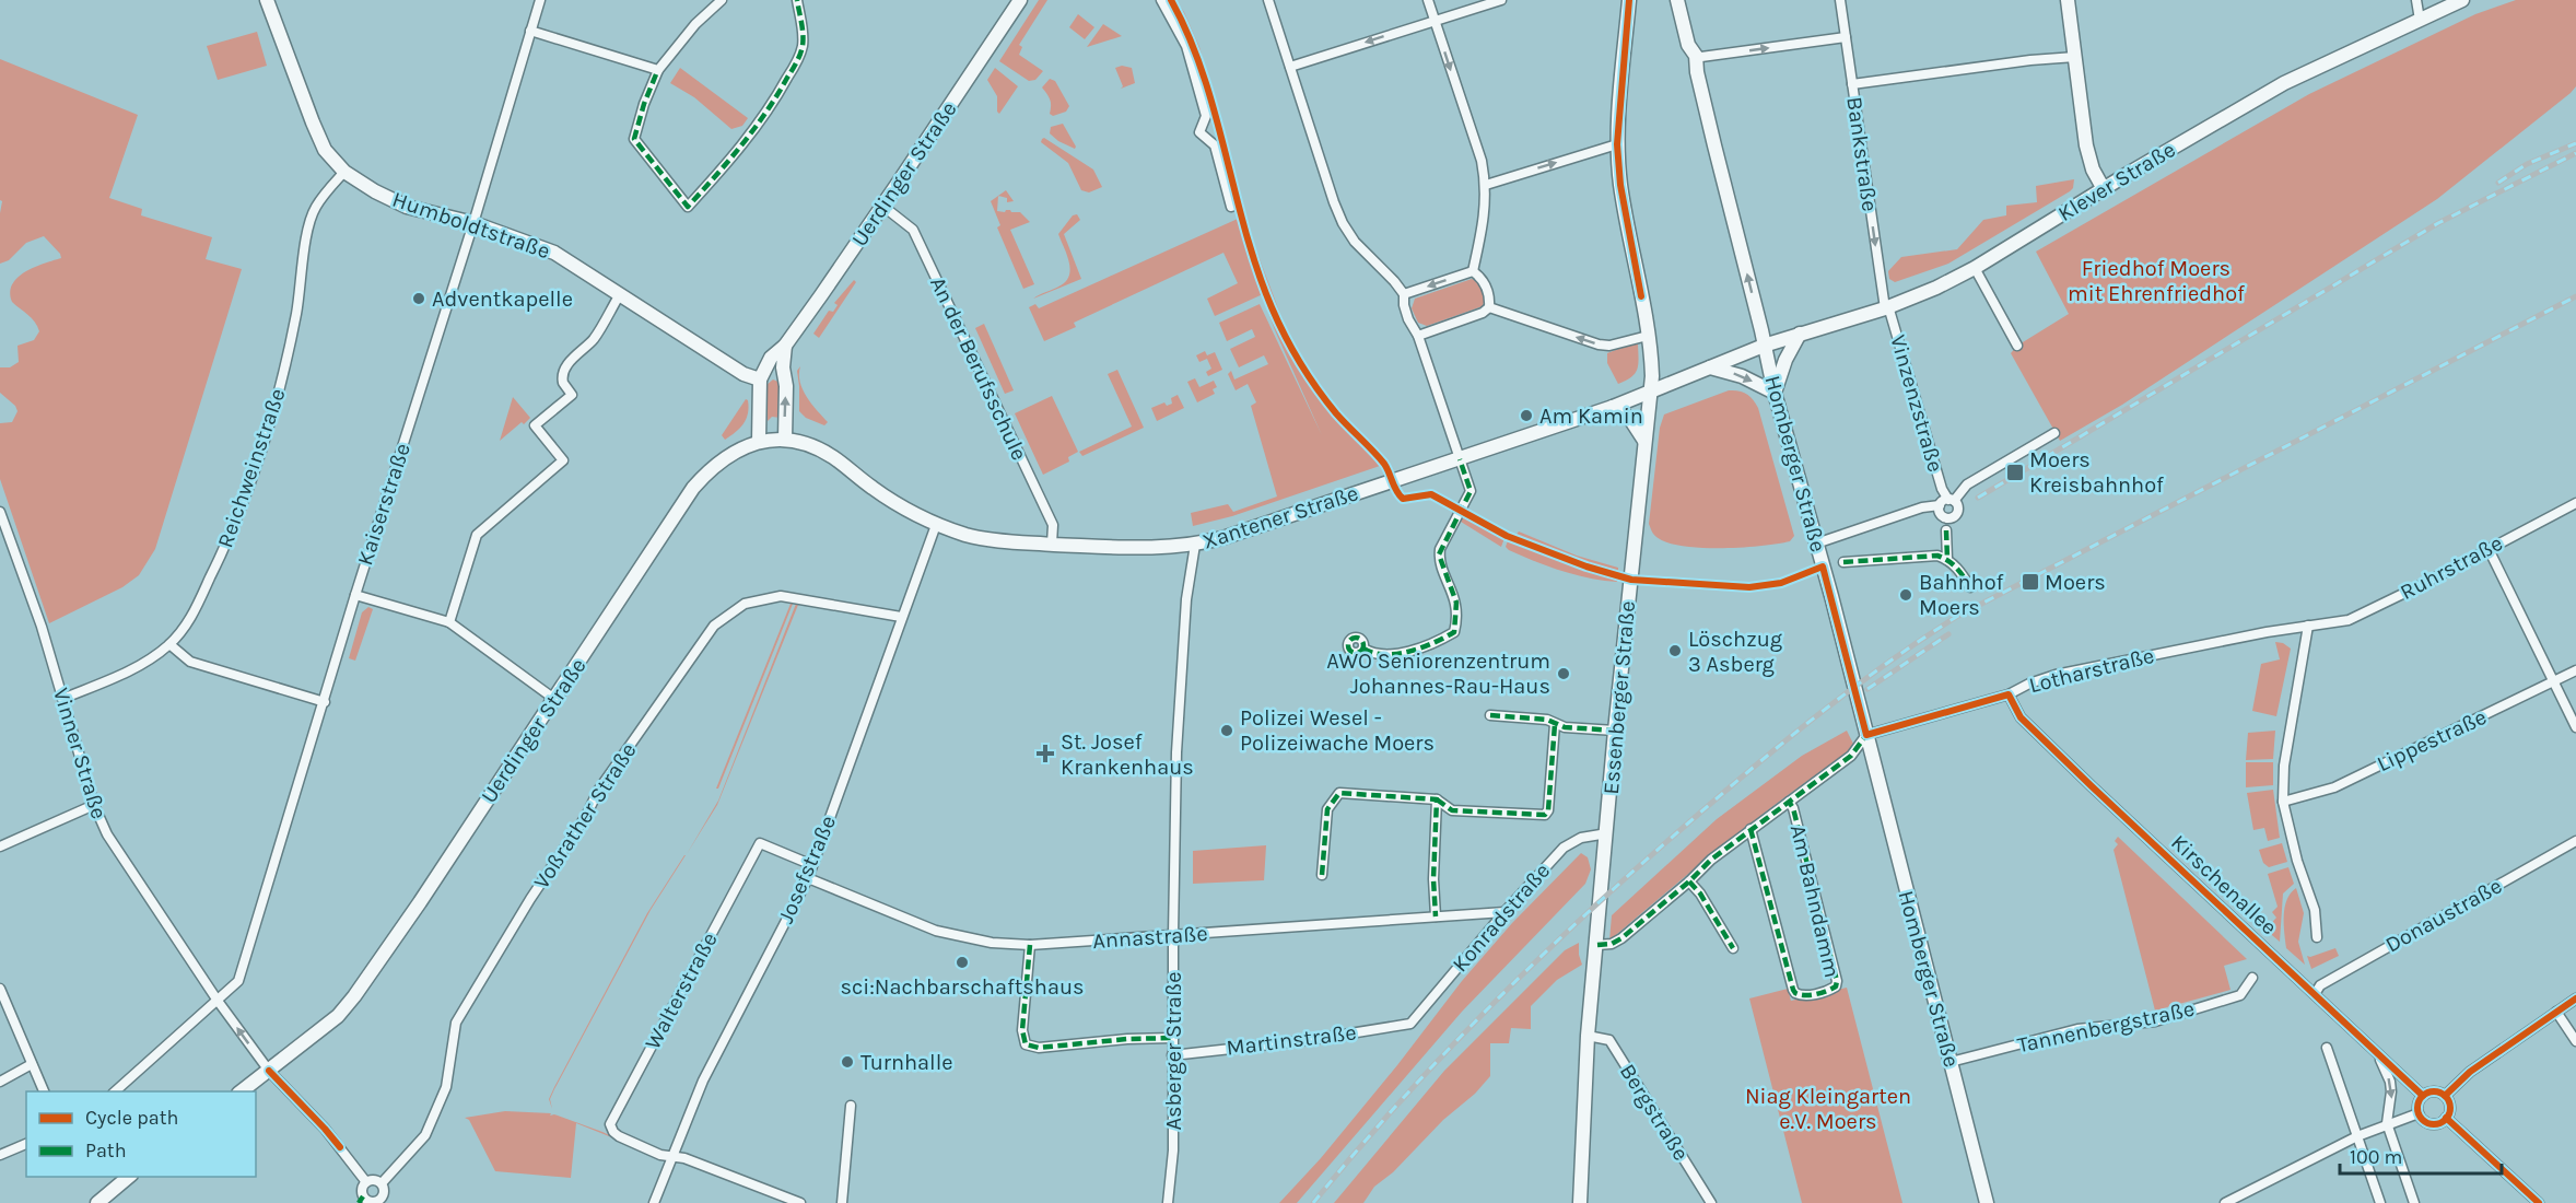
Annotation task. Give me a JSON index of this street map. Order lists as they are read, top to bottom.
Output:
{
  "streets": {
    "main road": [
      "Uerdinger Straße",
      "Klever Straße",
      "Humboldtstraße",
      "Homberger Straße",
      "Xantener Straße",
      "Essenberger Straße"
    ],
    "street": [
      "Bankstraße",
      "An der Berufsschule",
      "Vinzenzstraße",
      "Reichweinstraße",
      "Kaiserstraße",
      "Ruhrstraße",
      "Lotharstraße",
      "Lippestraße",
      "Vinner Straße",
      "Voßrather Straße",
      "Josefstraße",
      "Kirschenallee",
      "Am Bahndamm",
      "Donaustraße",
      "Konradstraße",
      "Annastraße",
      "Walterstraße",
      "Tannenbergstraße",
      "Martinstraße",
      "Asberger Straße",
      "Bergstraße"
    ]
  },
  "crossings": [
    ["Bankstraße", "Klever Straße"],
    ["Bankstraße", "Vinzenzstraße"],
    ["Uerdinger Straße", "Humboldtstraße"],
    ["Uerdinger Straße", "An der Berufsschule"],
    ["Uerdinger Straße", "Xantener Straße"],
    ["Uerdinger Straße", "Vinner Straße"],
    ["Klever Straße", "Vinzenzstraße"],
    ["Klever Straße", "Homberger Straße"],
    ["Klever Straße", "Xantener Straße"],
    ["Humboldtstraße", "Reichweinstraße"],
    ["Humboldtstraße", "Kaiserstraße"],
    ["An der Berufsschule", "Xantener Straße"],
    ["Vinzenzstraße", "Homberger Straße"],
    ["Homberger Straße", "Xantener Straße"],
    ["Homberger Straße", "Lotharstraße"],
    ["Homberger Straße", "Am Bahndamm"],
    ["Homberger Straße", "Tannenbergstraße"],
    ["Reichweinstraße", "Vinner Straße"],
    ["Kaiserstraße", "Vinner Straße"],
    ["Xantener Straße", "Essenberger Straße"],
    ["Xantener Straße", "Josefstraße"],
    ["Xantener Straße", "Asberger Straße"],
    ["Ruhrstraße", "Lotharstraße"],
    ["Lotharstraße", "Kirschenallee"],
    ["Lotharstraße", "Am Bahndamm"],
    ["Essenberger Straße", "Am Bahndamm"],
    ["Essenberger Straße", "Konradstraße"],
    ["Essenberger Straße", "Bergstraße"],
    ["Vinner Straße", "Voßrather Straße"],
    ["Voßrather Straße", "Josefstraße"],
    ["Josefstraße", "Annastraße"],
    ["Josefstraße", "Walterstraße"],
    ["Kirschenallee", "Donaustraße"],
    ["Konradstraße", "Annastraße"],
    ["Konradstraße", "Martinstraße"],
    ["Annastraße", "Asberger Straße"],
    ["Martinstraße", "Asberger Straße"]
  ],
  "one_way": ["Bankstraße"],
  "parks": ["Friedhof Moers mit Ehrenfriedhof", "Niag Kleingarten e.V. Moers"],
  "places": {
    "other": [
      "Adventkapelle",
      "Am Kamin",
      "Bahnhof Moers",
      "Löschzug 3 Asberg",
      "AWO Seniorenzentrum Johannes-Rau-Haus",
      "Polizei Wesel - Polizeiwache Moers",
      "sci:Nachbarschaftshaus",
      "Turnhalle"
    ],
    "transit": ["Moers Kreisbahnhof", "Moers"],
    "health": ["St. Josef Krankenhaus"]
  },
  "legend": ["Cycle path", "Path"],
  "scale_bar": "100 m"
}
